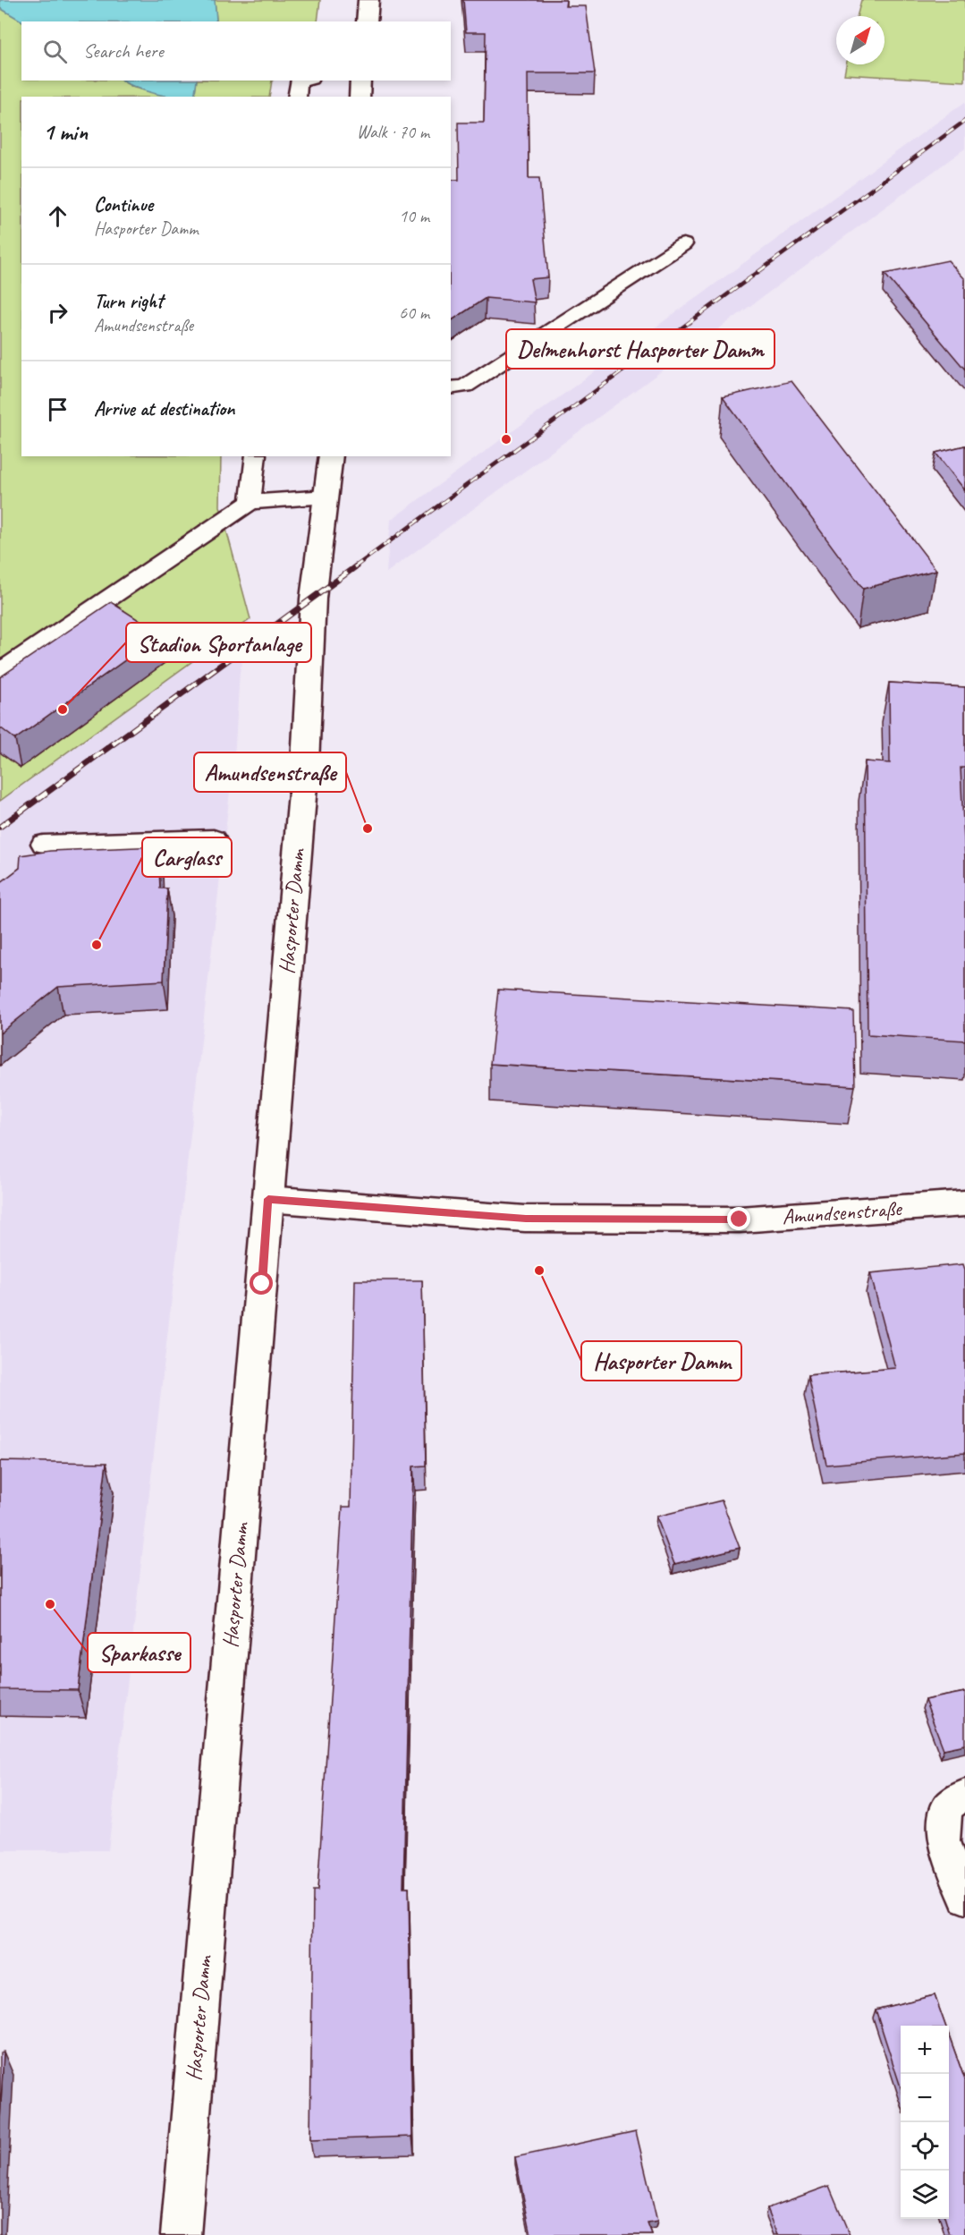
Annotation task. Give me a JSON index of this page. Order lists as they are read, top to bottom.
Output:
{
  "streets": {
    "main road": ["Hasporter Damm", "Amundsenstraße"]
  },
  "crossings": [
    ["Hasporter Damm", "Amundsenstraße"]
  ],
  "places": [
    "Delmenhorst Hasporter Damm",
    "Stadion Sportanlage",
    "Amundsenstraße",
    "Carglass",
    "Hasporter Damm",
    "Sparkasse"
  ],
  "north": "top right",
  "page": {
    "search": "Search here",
    "heading": ["1 min", "Walk · 70 m"],
    "list": [
      ["Continue", "Hasporter Damm", "10 m"],
      ["Turn right", "Amundsenstraße", "60 m"],
      "Arrive at destination"
    ],
    "map_buttons": ["+", "−"]
  }
}
